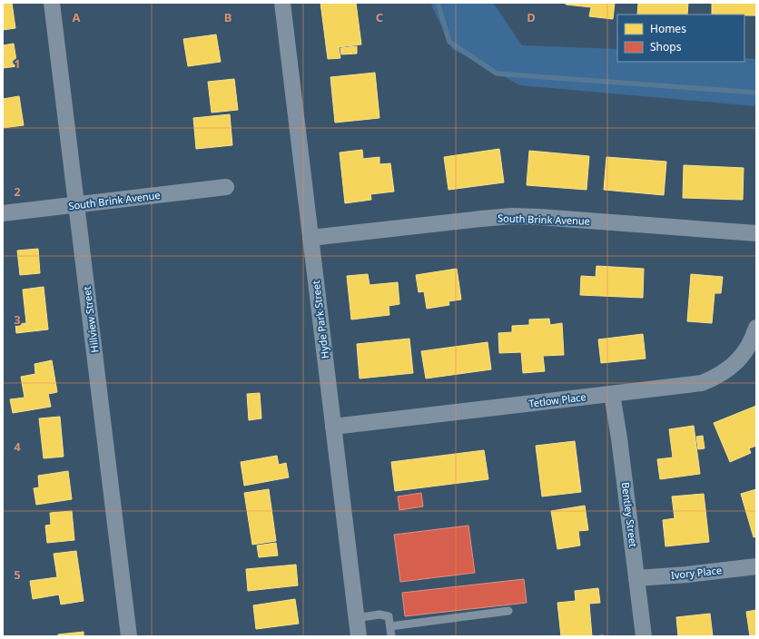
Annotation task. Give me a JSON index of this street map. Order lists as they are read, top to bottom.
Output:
{
  "streets": {
    "street": [
      "South Brink Avenue",
      "Hillview Street",
      "Hyde Park Street",
      "Tetlow Place",
      "Bentley Street",
      "Ivory Place"
    ]
  },
  "crossings": [
    ["South Brink Avenue", "Hillview Street"],
    ["South Brink Avenue", "Hyde Park Street"],
    ["Hyde Park Street", "Tetlow Place"],
    ["Tetlow Place", "Bentley Street"],
    ["Bentley Street", "Ivory Place"]
  ],
  "legend": ["Homes", "Shops"],
  "grid": {
    "columns": [
      "A",
      "B",
      "C",
      "D"
    ],
    "rows": [
      "1",
      "2",
      "3",
      "4",
      "5"
    ]
  }
}
